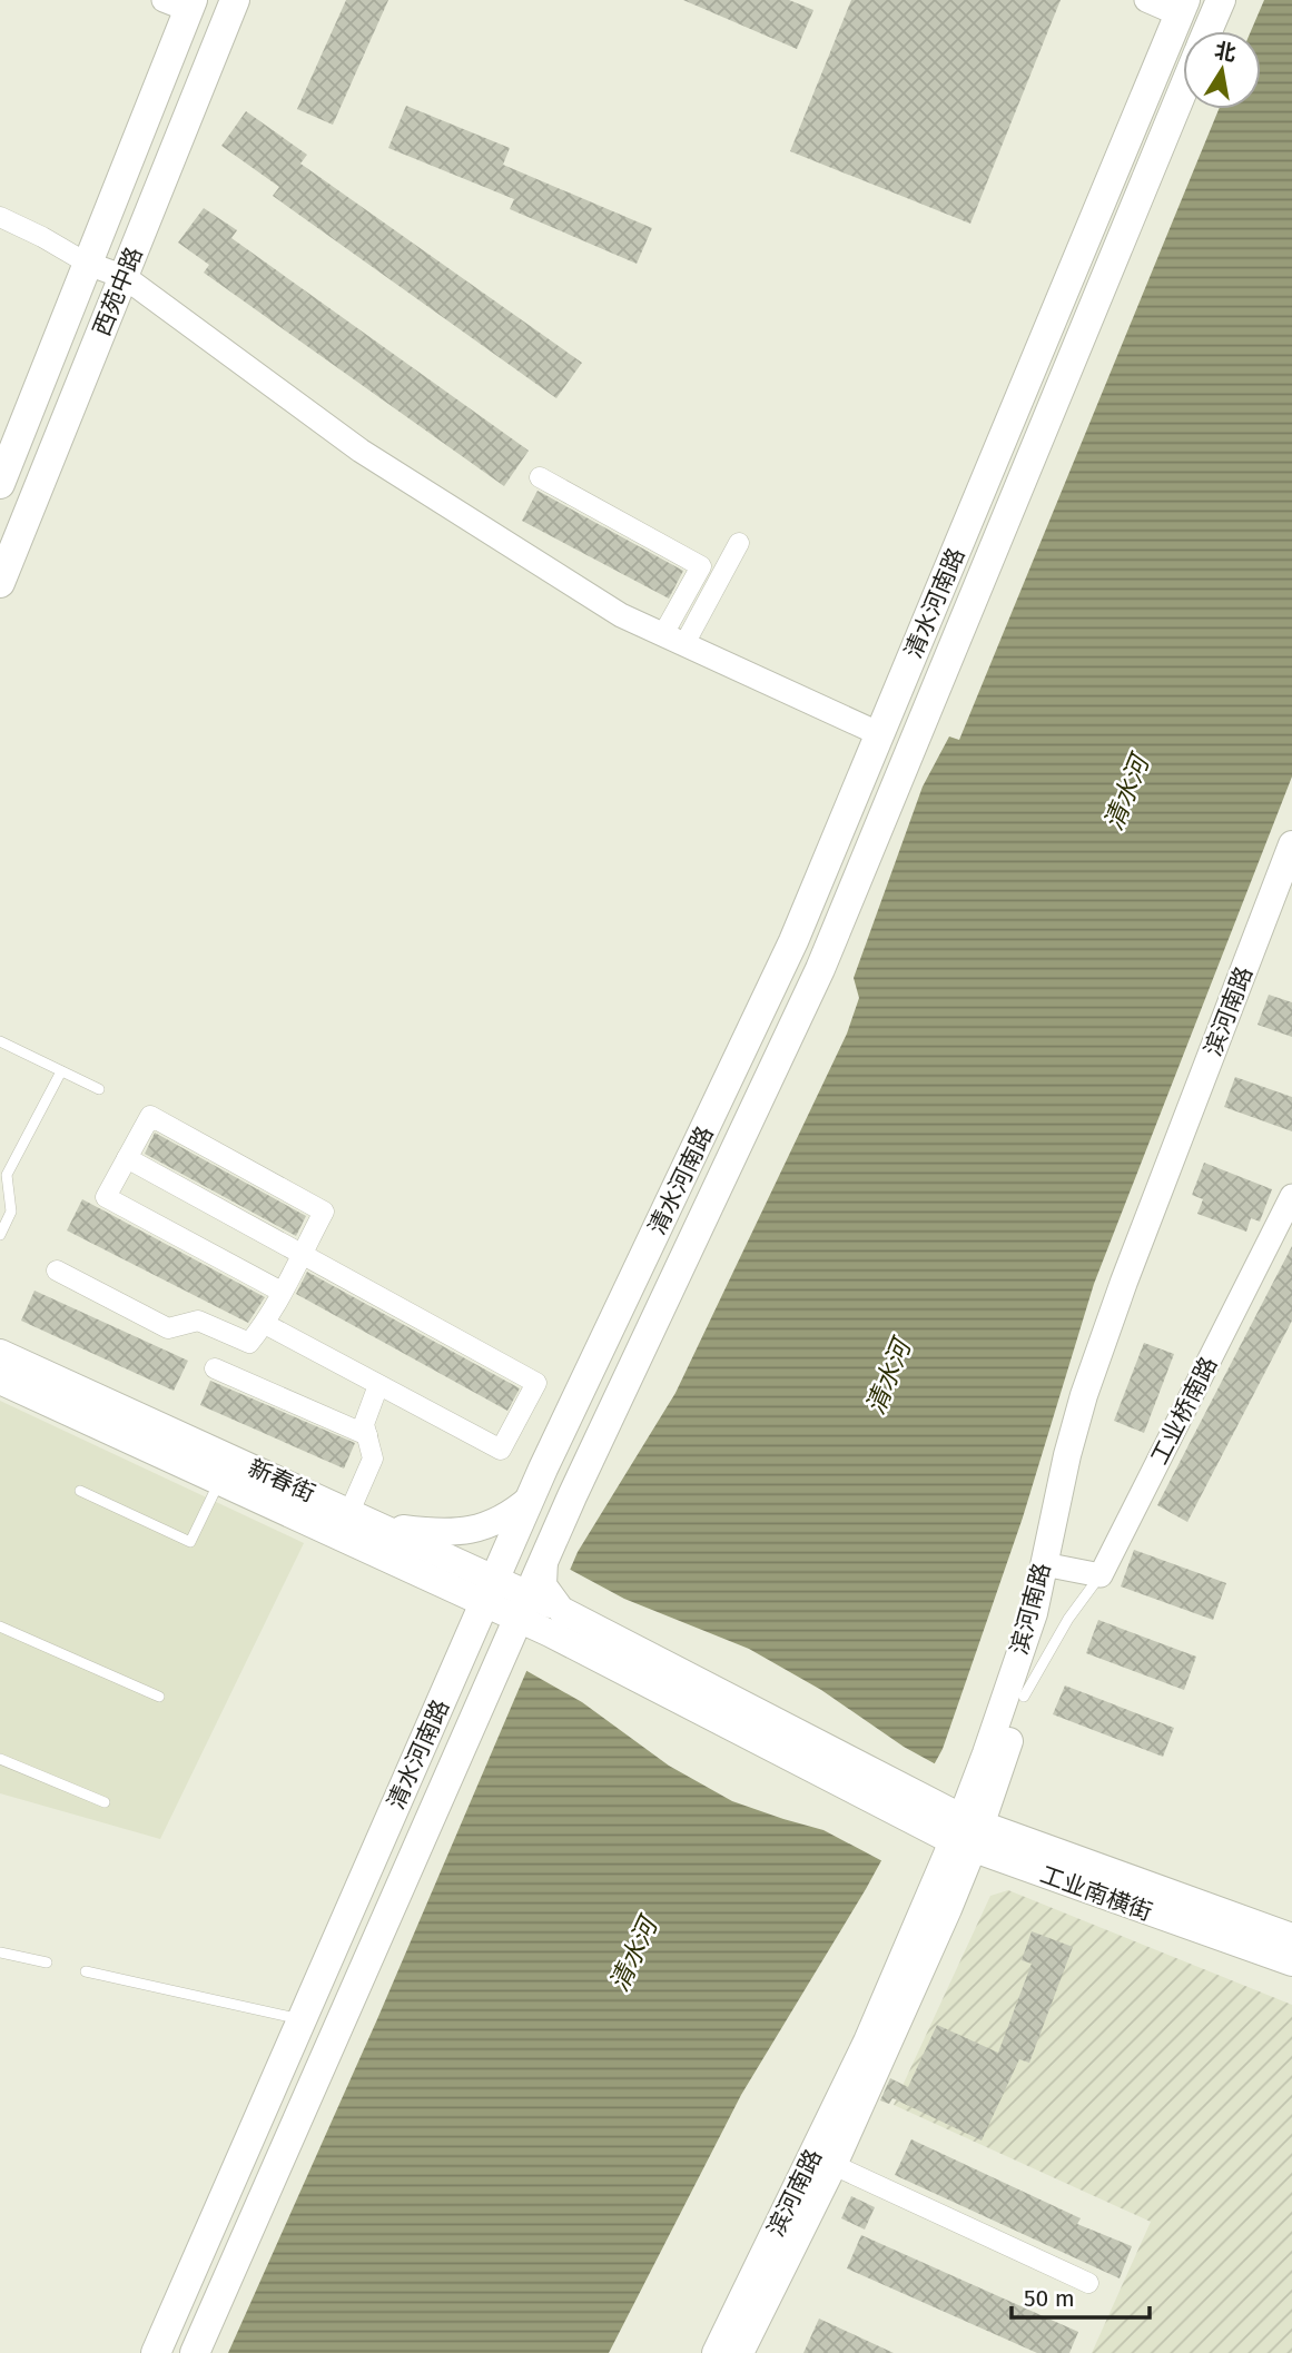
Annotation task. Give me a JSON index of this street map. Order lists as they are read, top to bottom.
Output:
{
  "streets": {
    "main road": [
      "西苑中路",
      "清水河南路",
      "滨河南路",
      "新春街",
      "工业南横街"
    ],
    "street": ["工业桥南路"]
  },
  "crossings": [
    ["清水河南路", "新春街"],
    ["滨河南路", "工业南横街"],
    ["新春街", "工业南横街"]
  ],
  "water": ["清水河"],
  "scale_bar": "50 m",
  "north": "top"
}
